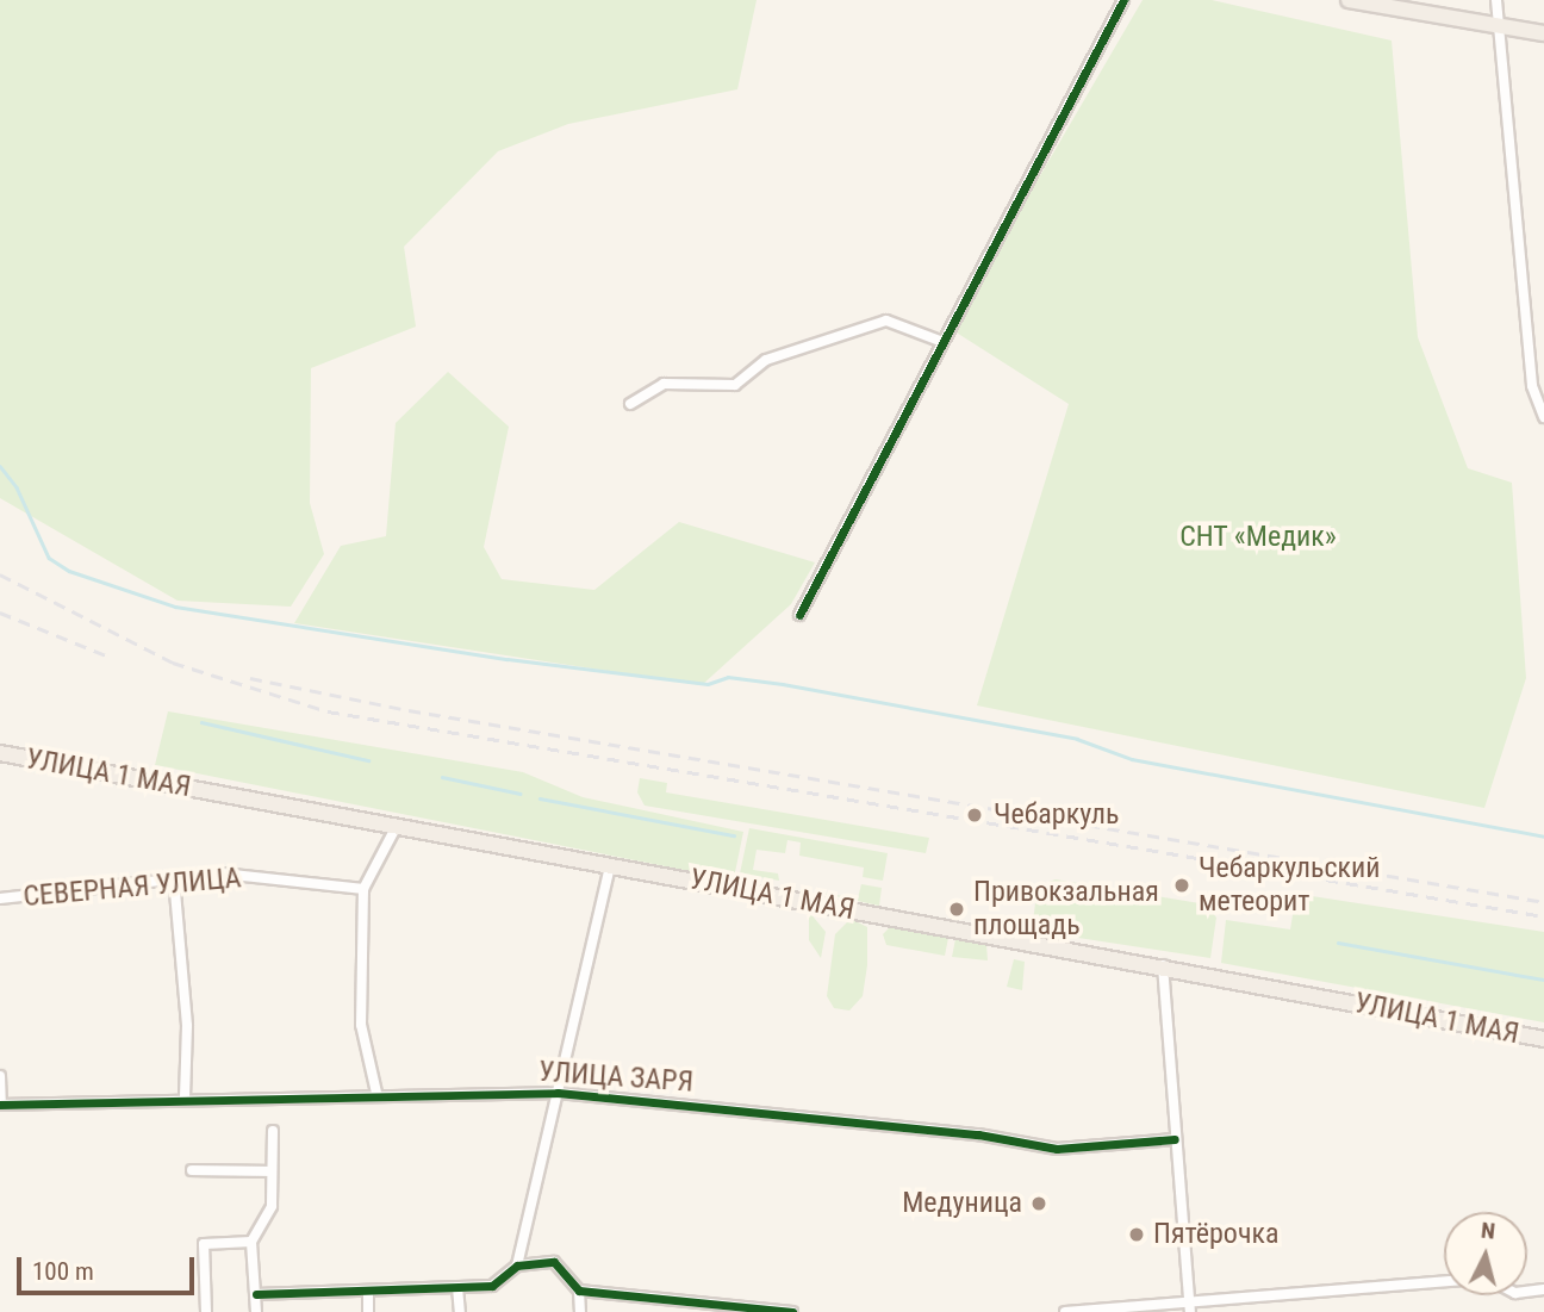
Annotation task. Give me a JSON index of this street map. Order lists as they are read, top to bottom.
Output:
{
  "streets": {
    "main road": ["УЛИЦА 1 МАЯ"],
    "street": ["СЕВЕРНАЯ УЛИЦА", "УЛИЦА ЗАРЯ"]
  },
  "parks": ["СНТ «Медик»"],
  "places": [
    "Чебаркуль",
    "Чебаркульский метеорит",
    "Привокзальная площадь",
    "Медуница",
    "Пятёрочка"
  ],
  "scale_bar": "100 m",
  "north": "top"
}
